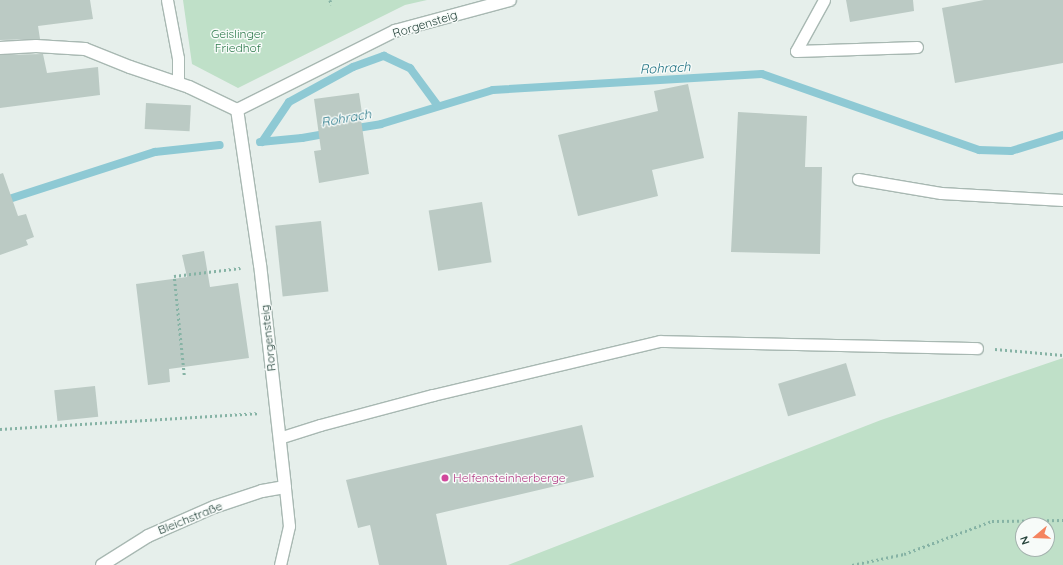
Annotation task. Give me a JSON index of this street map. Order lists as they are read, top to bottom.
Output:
{
  "streets": {
    "street": ["Rorgensteig", "Bleichstraße"]
  },
  "crossings": [
    ["Rorgensteig", "Bleichstraße"]
  ],
  "water": ["Rohrach"],
  "parks": ["Geislinger Friedhof"],
  "places": ["Helfensteinherberge"],
  "north": "left"
}
